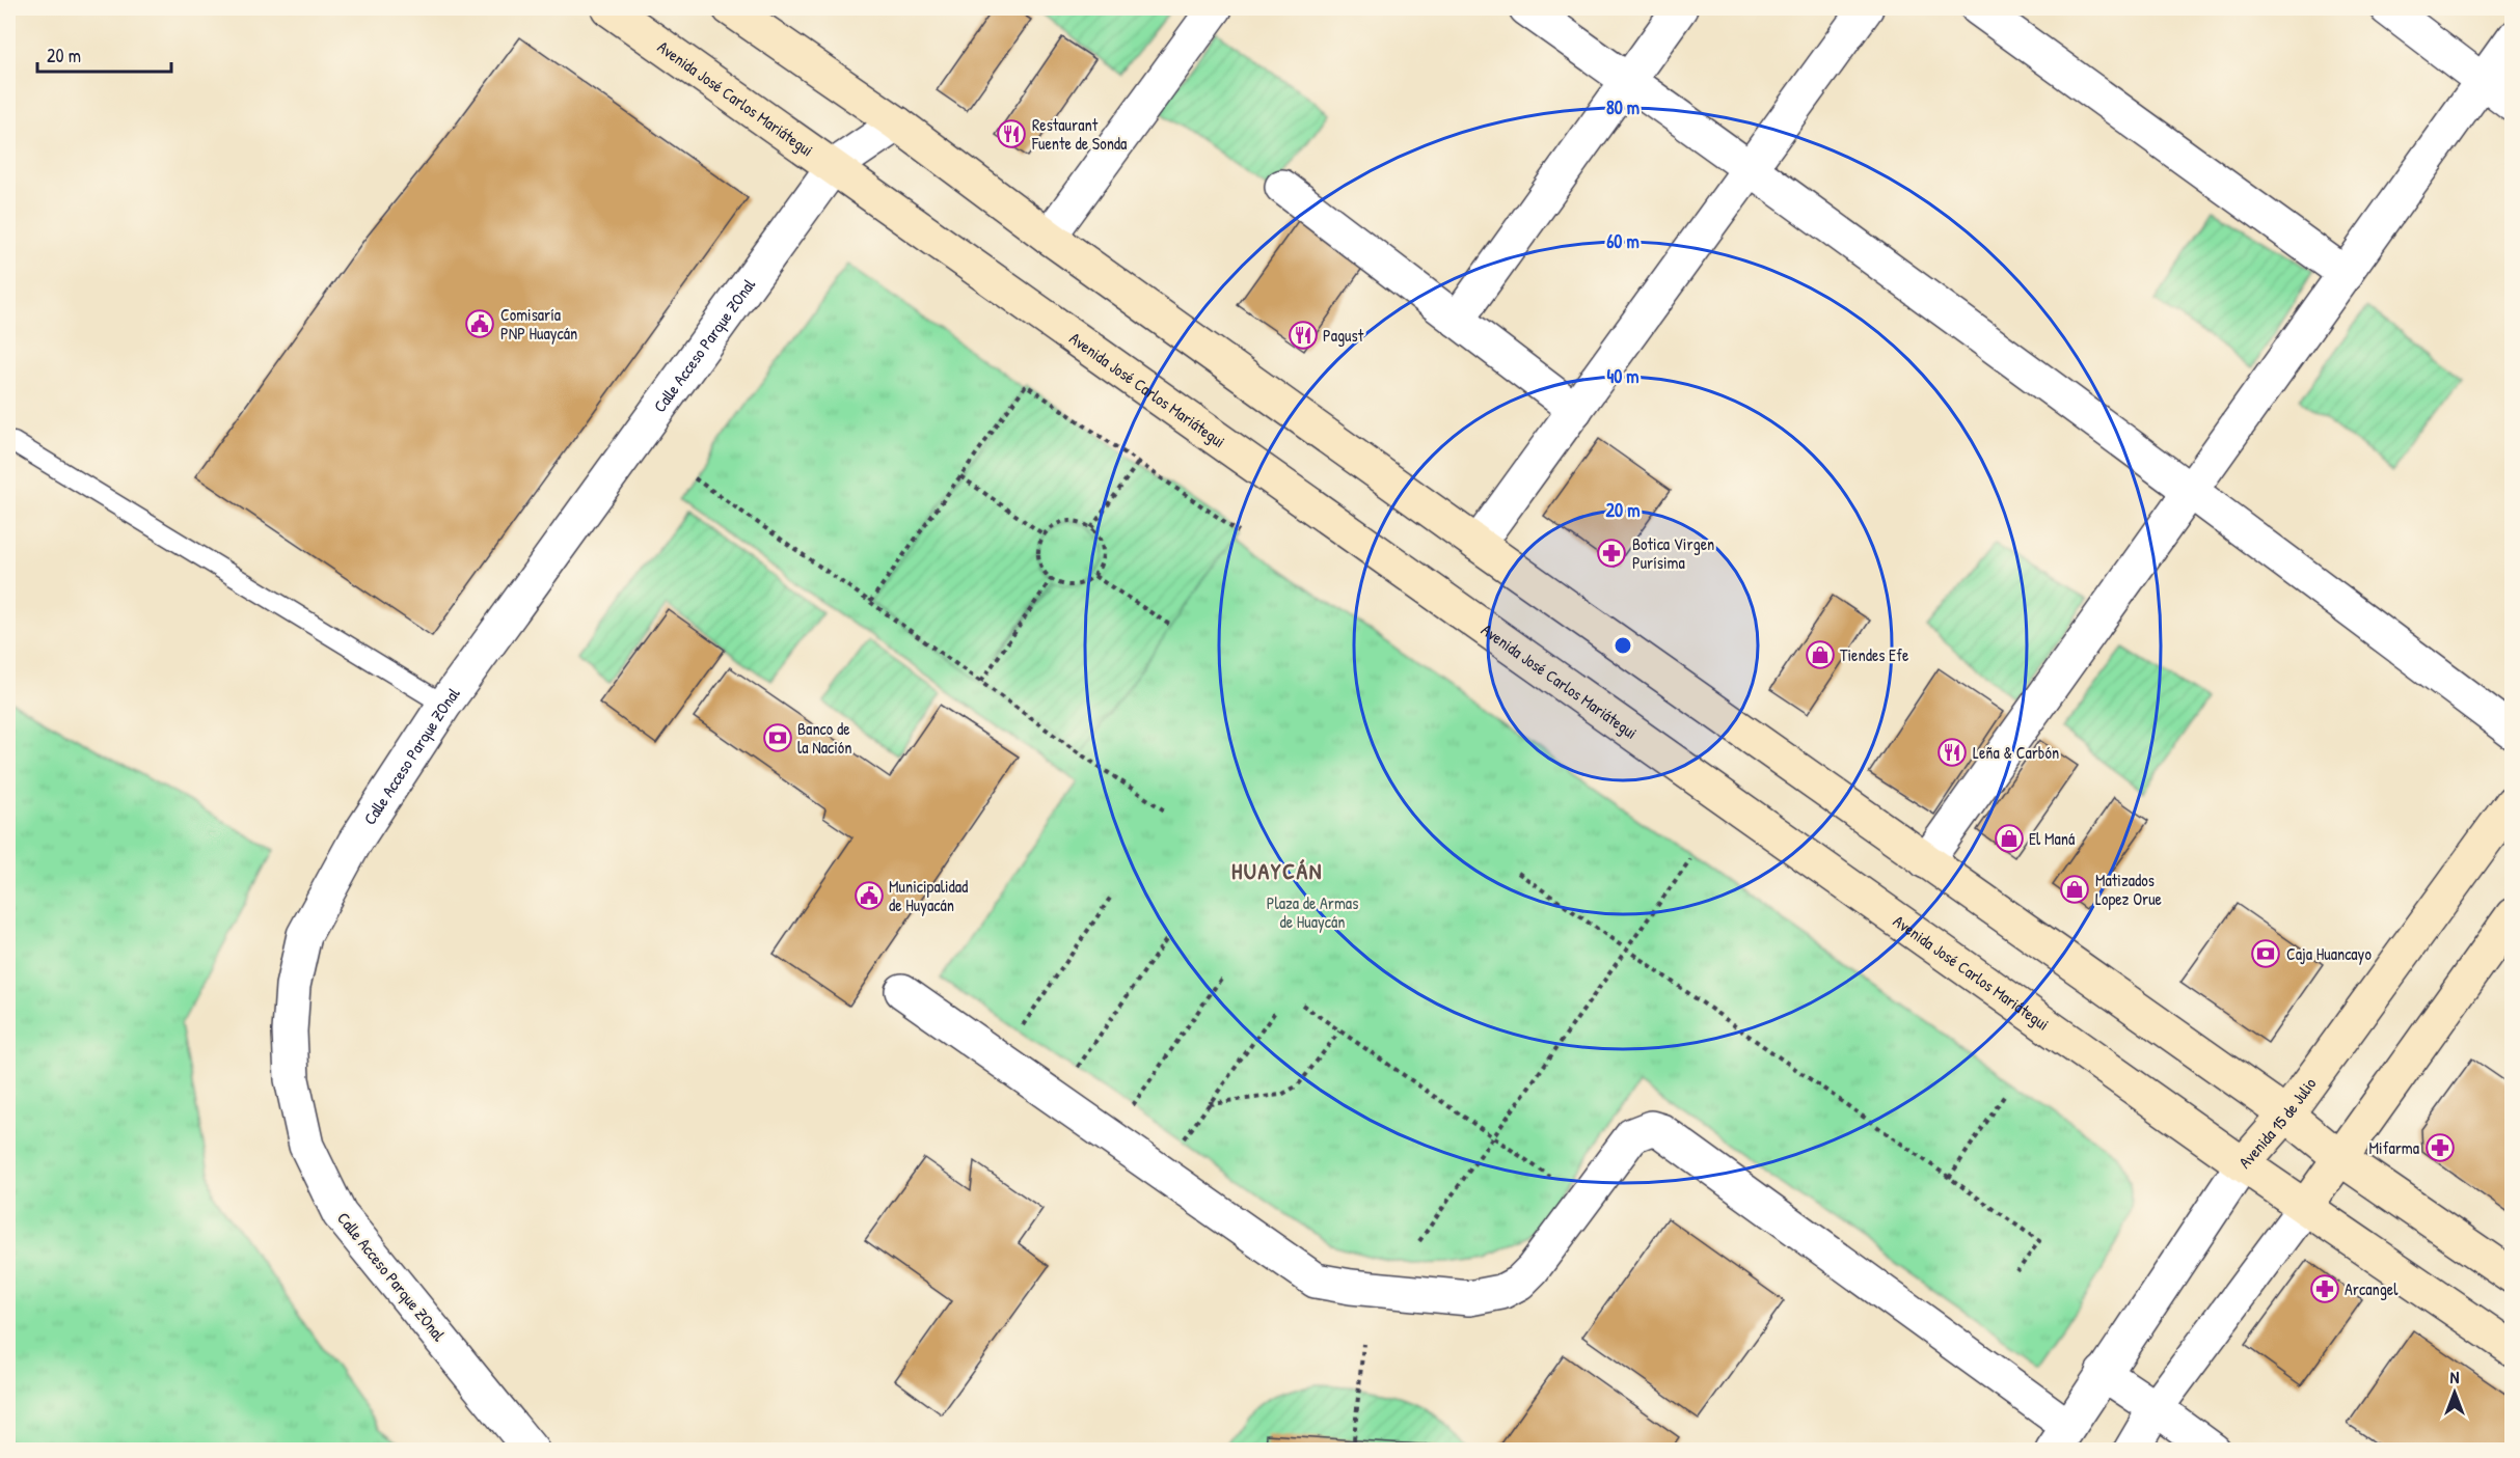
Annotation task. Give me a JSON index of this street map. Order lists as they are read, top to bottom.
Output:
{
  "streets": {
    "main road": ["Avenida José Carlos Mariátegui", "Avenida 15 de Julio"],
    "street": ["Calle Acceso Parque ZOnal"]
  },
  "crossings": [
    ["Avenida José Carlos Mariátegui", "Calle Acceso Parque ZOnal"],
    ["Avenida José Carlos Mariátegui", "Avenida 15 de Julio"]
  ],
  "districts": ["HUAYCÁN"],
  "parks": ["Plaza de Armas de Huaycán"],
  "places": {
    "restaurant": ["Restaurant Fuente de Sonda", "Pagust", "Leña & Carbón"],
    "public building": ["Comisaría PNP Huaycán", "Municipalidad de Huyacán"],
    "pharmacy": ["Botica Virgen Purísima", "Mifarma", "Arcangel"],
    "shop": ["Tiendes Efe", "El Maná", "Matizados Lopez Orue"],
    "bank": ["Banco de la Nación", "Caja Huancayo"]
  },
  "scale_bar": "20 m",
  "north": "top",
  "rings": [
    "80 m",
    "60 m",
    "40 m",
    "20 m"
  ]
}
